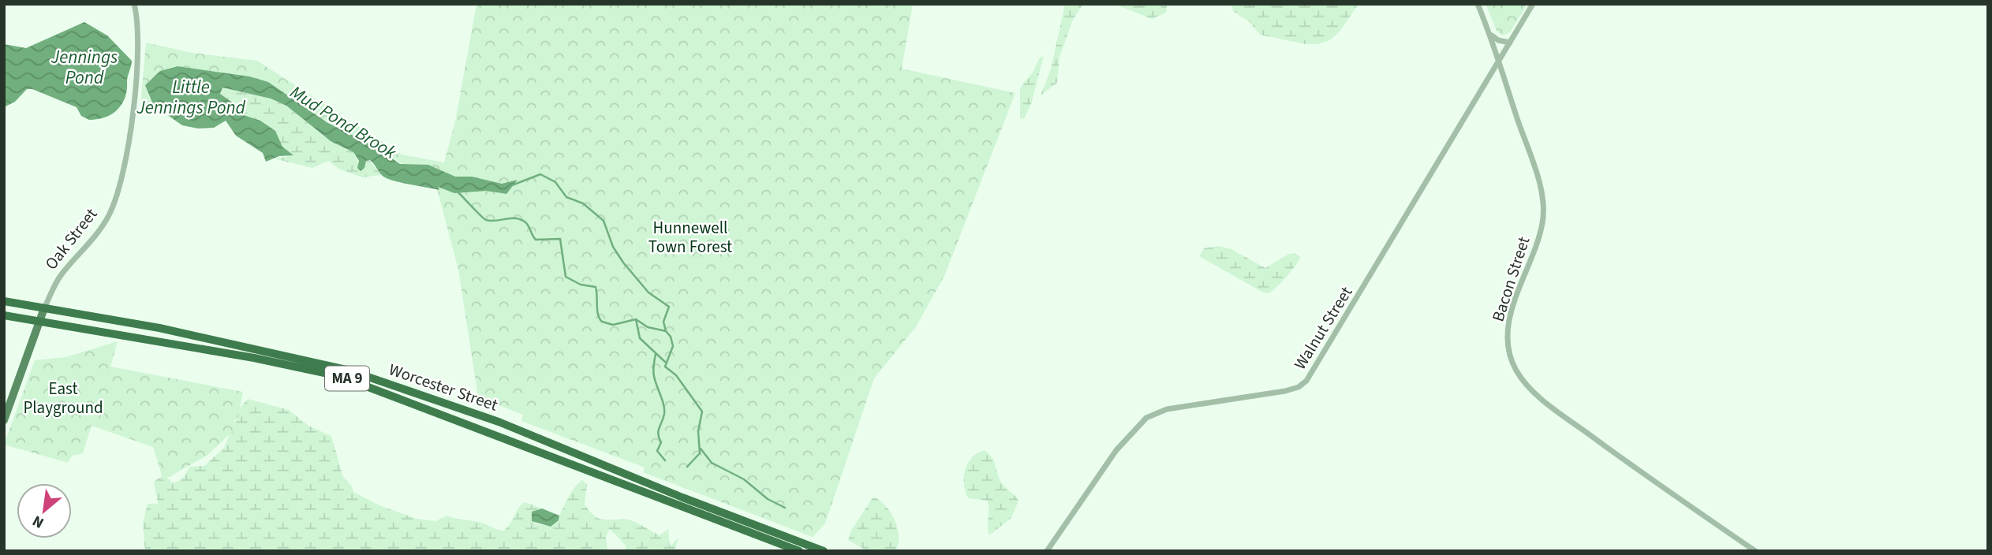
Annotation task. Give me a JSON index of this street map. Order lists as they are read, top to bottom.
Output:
{
  "streets": {
    "highway": ["MA 9", "Worcester Street"],
    "main road": ["Oak Street"],
    "street": ["Bacon Street", "Walnut Street"]
  },
  "crossings": [
    ["Oak Street", "Worcester Street"],
    ["Bacon Street", "Walnut Street"]
  ],
  "water": ["Jennings Pond", "Little Jennings Pond", "Mud Pond Brook"],
  "parks": ["Hunnewell Town Forest", "East Playground"],
  "north": "bottom left"
}
